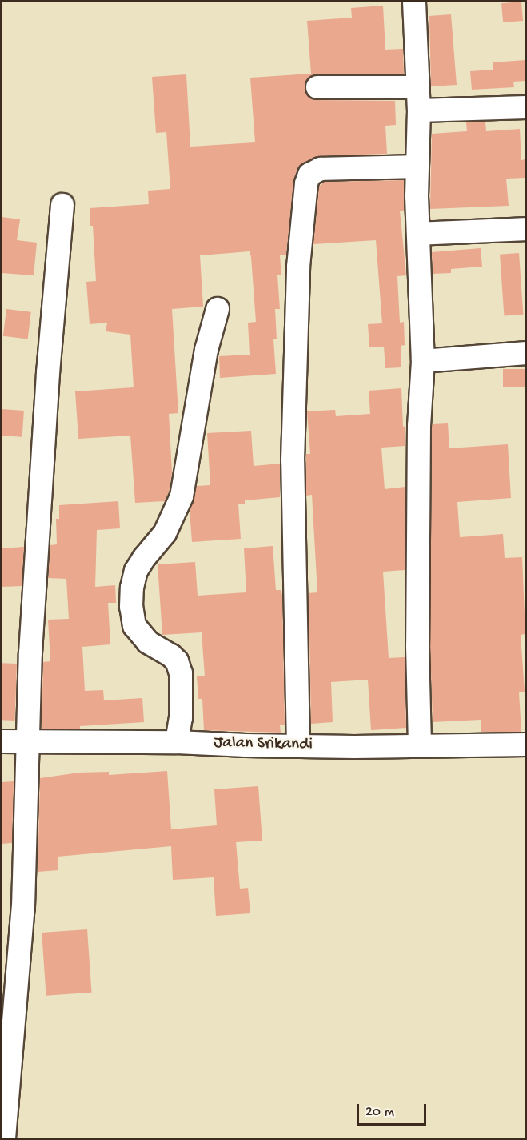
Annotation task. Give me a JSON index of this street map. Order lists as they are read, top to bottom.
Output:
{
  "streets": {
    "street": ["Jalan Srikandi"]
  },
  "scale_bar": "20 m"
}
